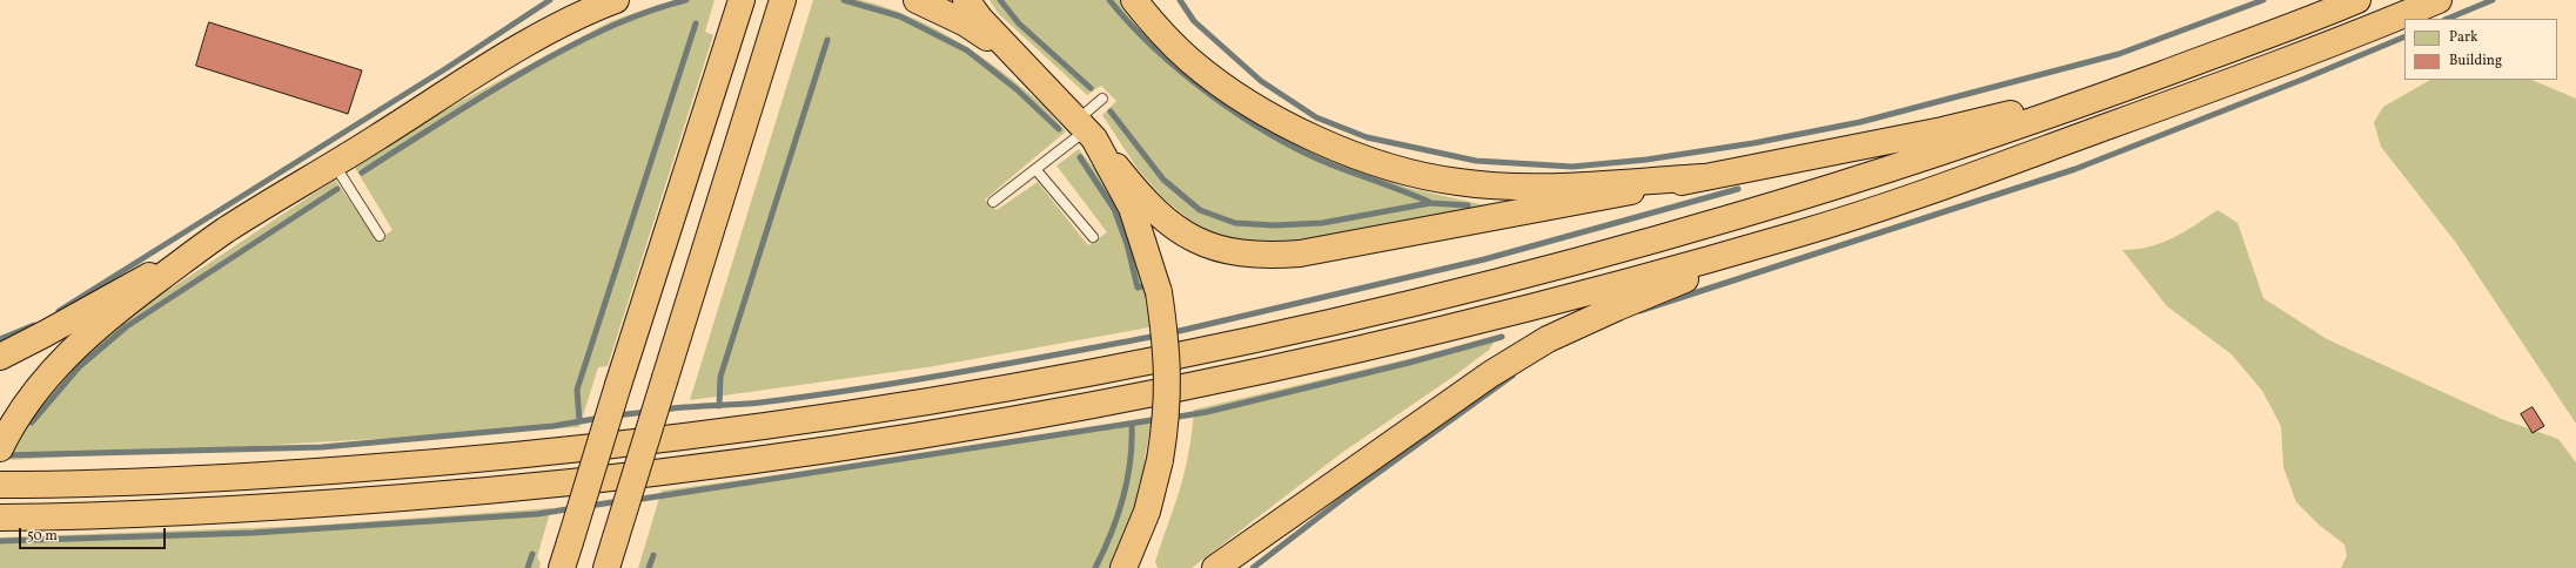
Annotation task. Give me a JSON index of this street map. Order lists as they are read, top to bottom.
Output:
{
  "legend": ["Park", "Building"],
  "scale_bar": "50 m"
}
